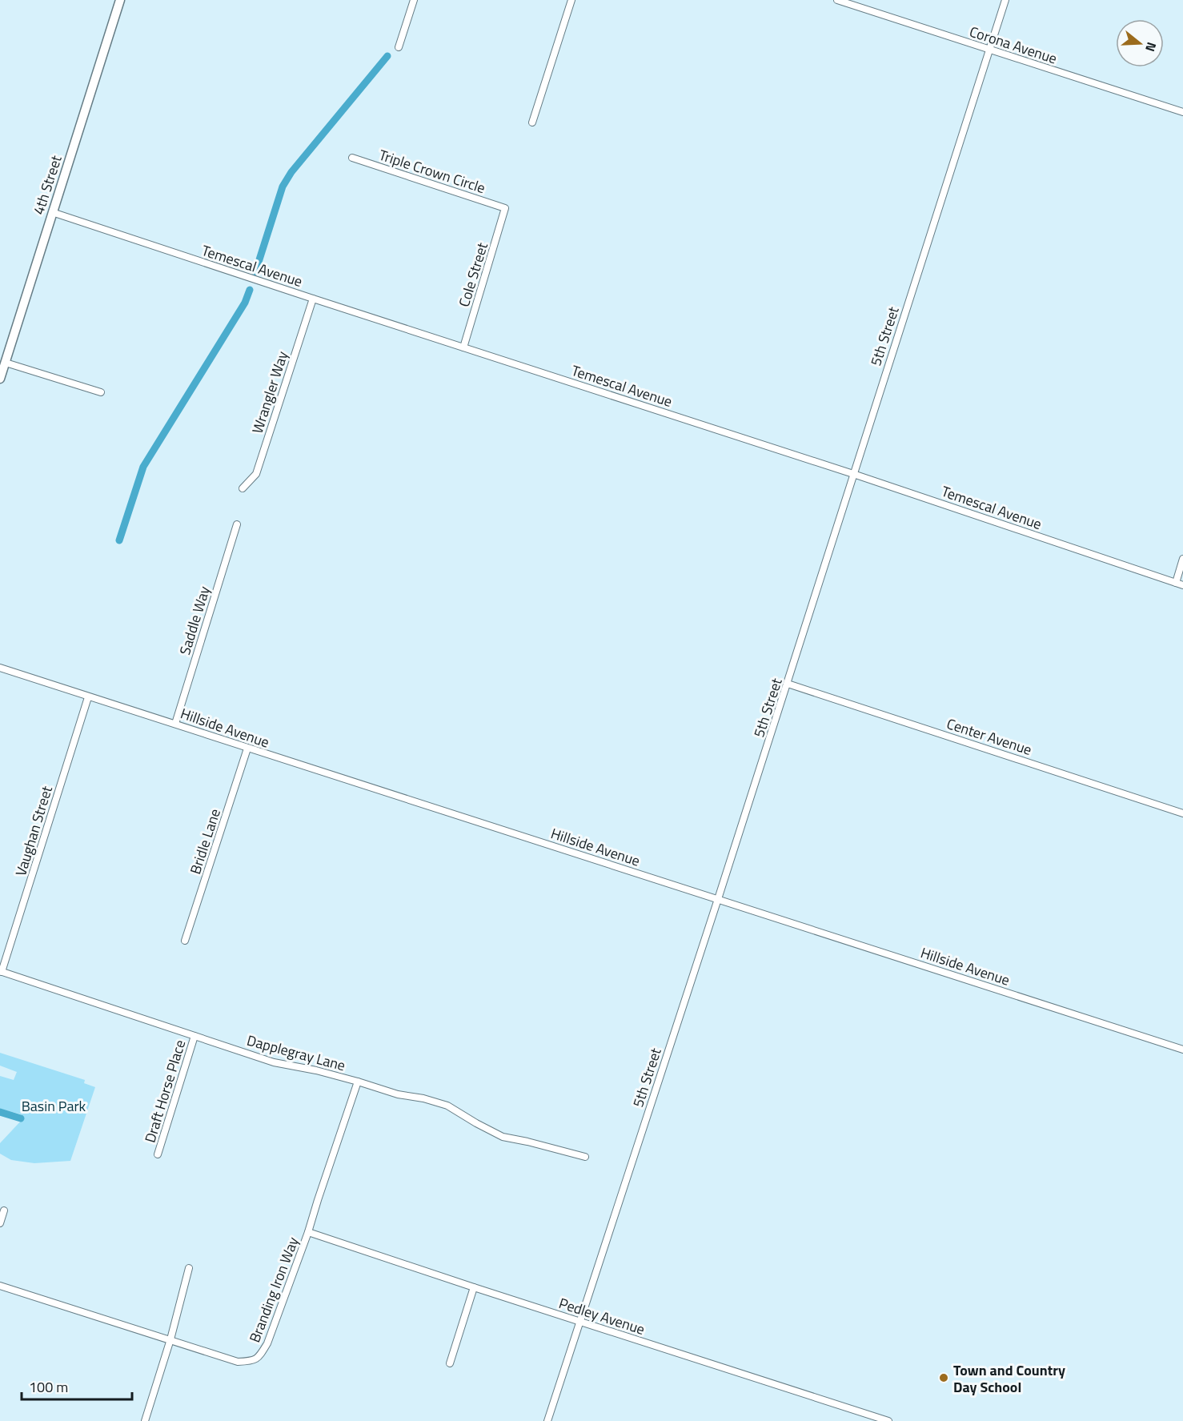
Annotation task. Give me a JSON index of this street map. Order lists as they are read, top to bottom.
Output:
{
  "streets": {
    "street": [
      "Corona Avenue",
      "Triple Crown Circle",
      "4th Street",
      "Temescal Avenue",
      "Cole Street",
      "5th Street",
      "Wrangler Way",
      "Saddle Way",
      "Hillside Avenue",
      "Center Avenue",
      "Vaughan Street",
      "Bridle Lane",
      "Dapplegray Lane",
      "Draft Horse Place",
      "Branding Iron Way",
      "Pedley Avenue"
    ]
  },
  "crossings": [
    ["Corona Avenue", "5th Street"],
    ["Triple Crown Circle", "Cole Street"],
    ["4th Street", "Temescal Avenue"],
    ["Temescal Avenue", "Cole Street"],
    ["Temescal Avenue", "5th Street"],
    ["Temescal Avenue", "Wrangler Way"],
    ["5th Street", "Hillside Avenue"],
    ["5th Street", "Center Avenue"],
    ["5th Street", "Pedley Avenue"],
    ["Saddle Way", "Hillside Avenue"],
    ["Hillside Avenue", "Vaughan Street"],
    ["Hillside Avenue", "Bridle Lane"],
    ["Vaughan Street", "Dapplegray Lane"],
    ["Dapplegray Lane", "Draft Horse Place"],
    ["Dapplegray Lane", "Branding Iron Way"],
    ["Branding Iron Way", "Pedley Avenue"]
  ],
  "parks": ["Basin Park"],
  "places": ["Town and Country Day School"],
  "scale_bar": "100 m",
  "north": "right"
}
